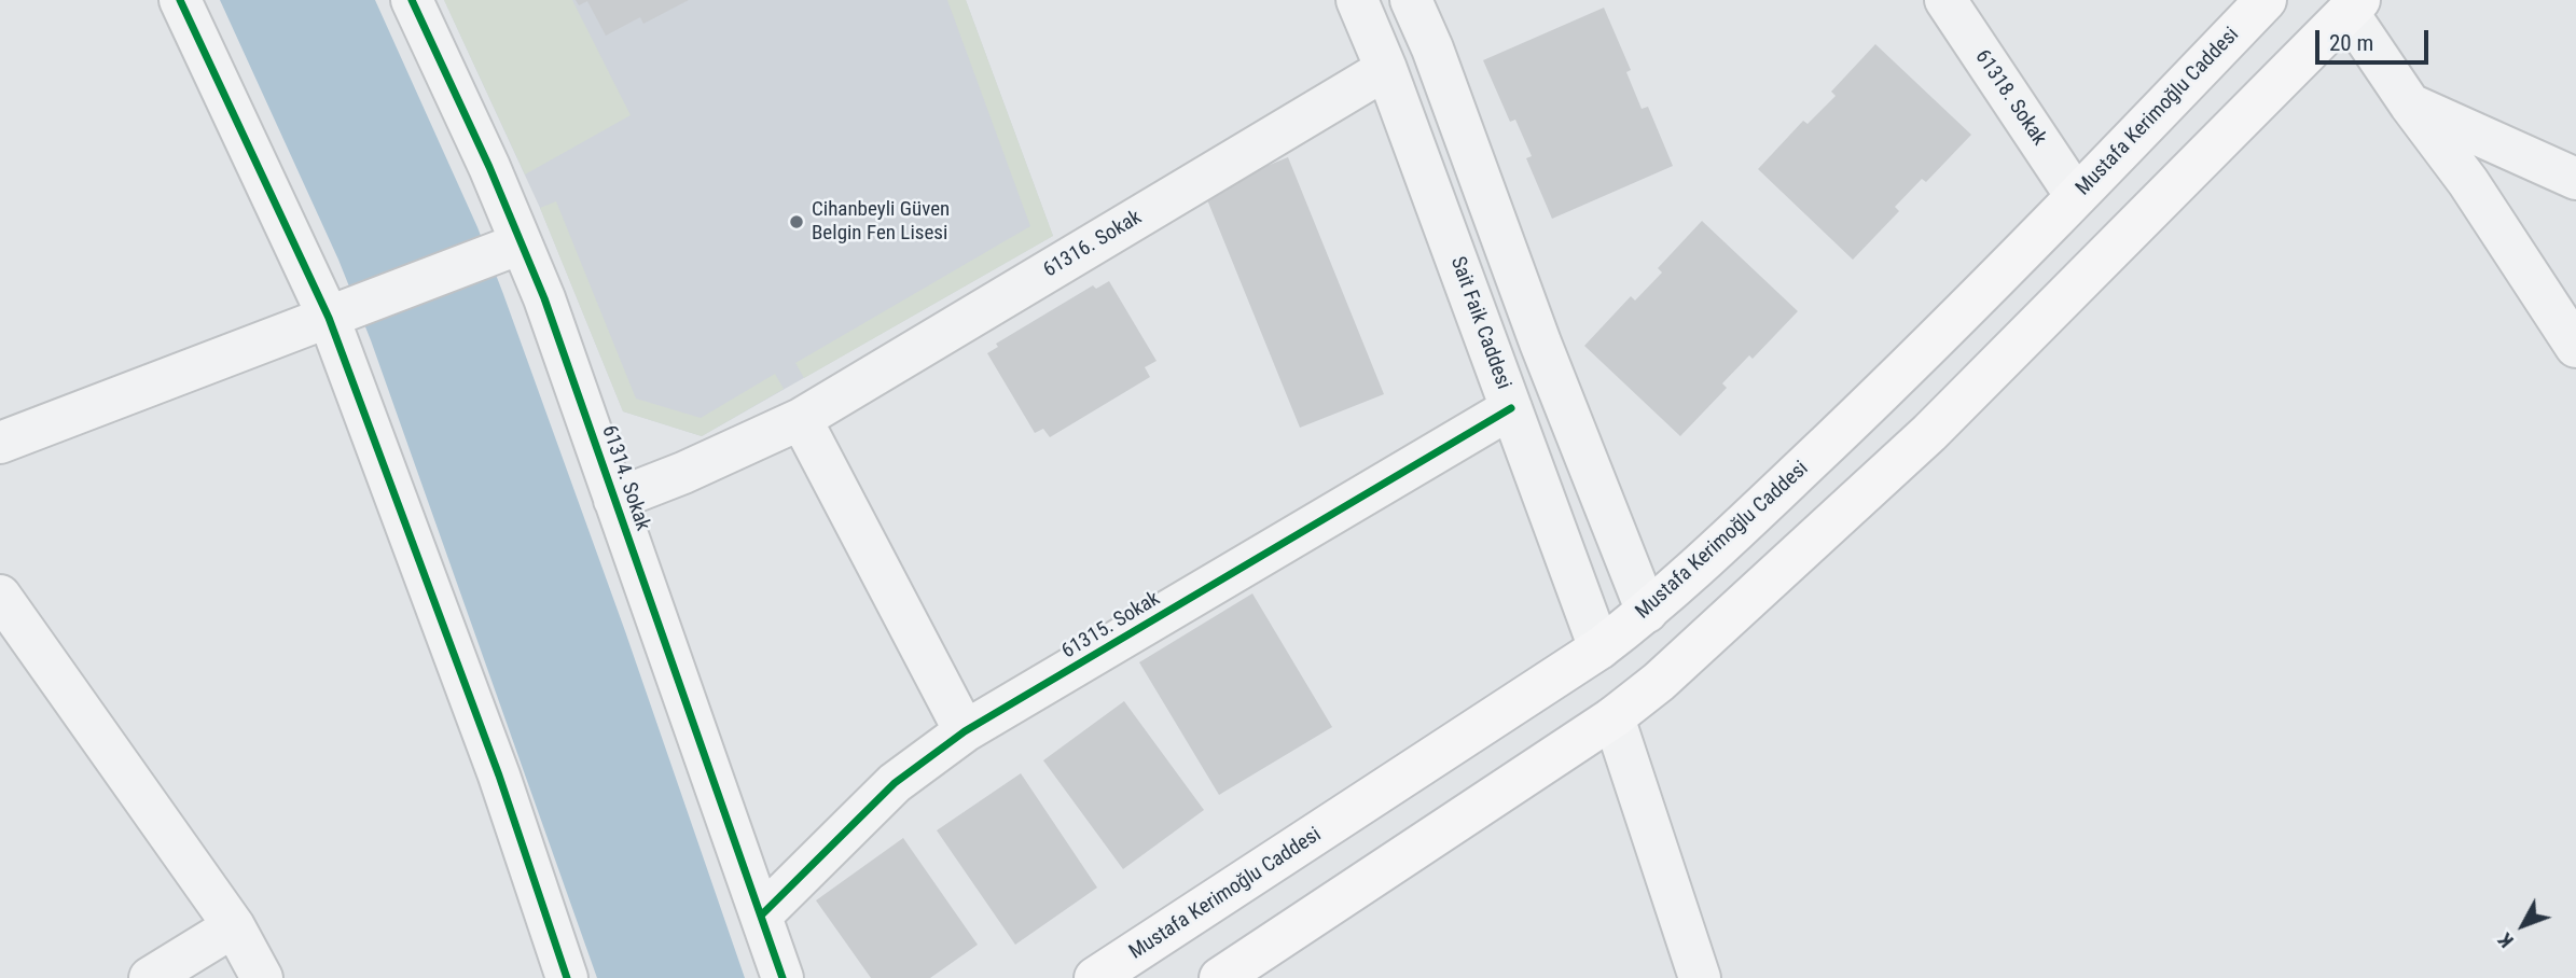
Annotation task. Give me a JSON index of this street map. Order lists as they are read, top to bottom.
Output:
{
  "streets": {
    "main road": ["Mustafa Kerimoğlu Caddesi"],
    "street": [
      "61318. Sokak",
      "61316. Sokak",
      "Sait Faik Caddesi",
      "61314. Sokak",
      "61315. Sokak"
    ]
  },
  "crossings": [
    ["61318. Sokak", "Mustafa Kerimoğlu Caddesi"],
    ["Mustafa Kerimoğlu Caddesi", "Sait Faik Caddesi"],
    ["61316. Sokak", "Sait Faik Caddesi"],
    ["61316. Sokak", "61314. Sokak"],
    ["Sait Faik Caddesi", "61315. Sokak"],
    ["61314. Sokak", "61315. Sokak"]
  ],
  "places": ["Cihanbeyli Güven Belgin Fen Lisesi"],
  "scale_bar": "20 m",
  "north": "bottom left"
}
